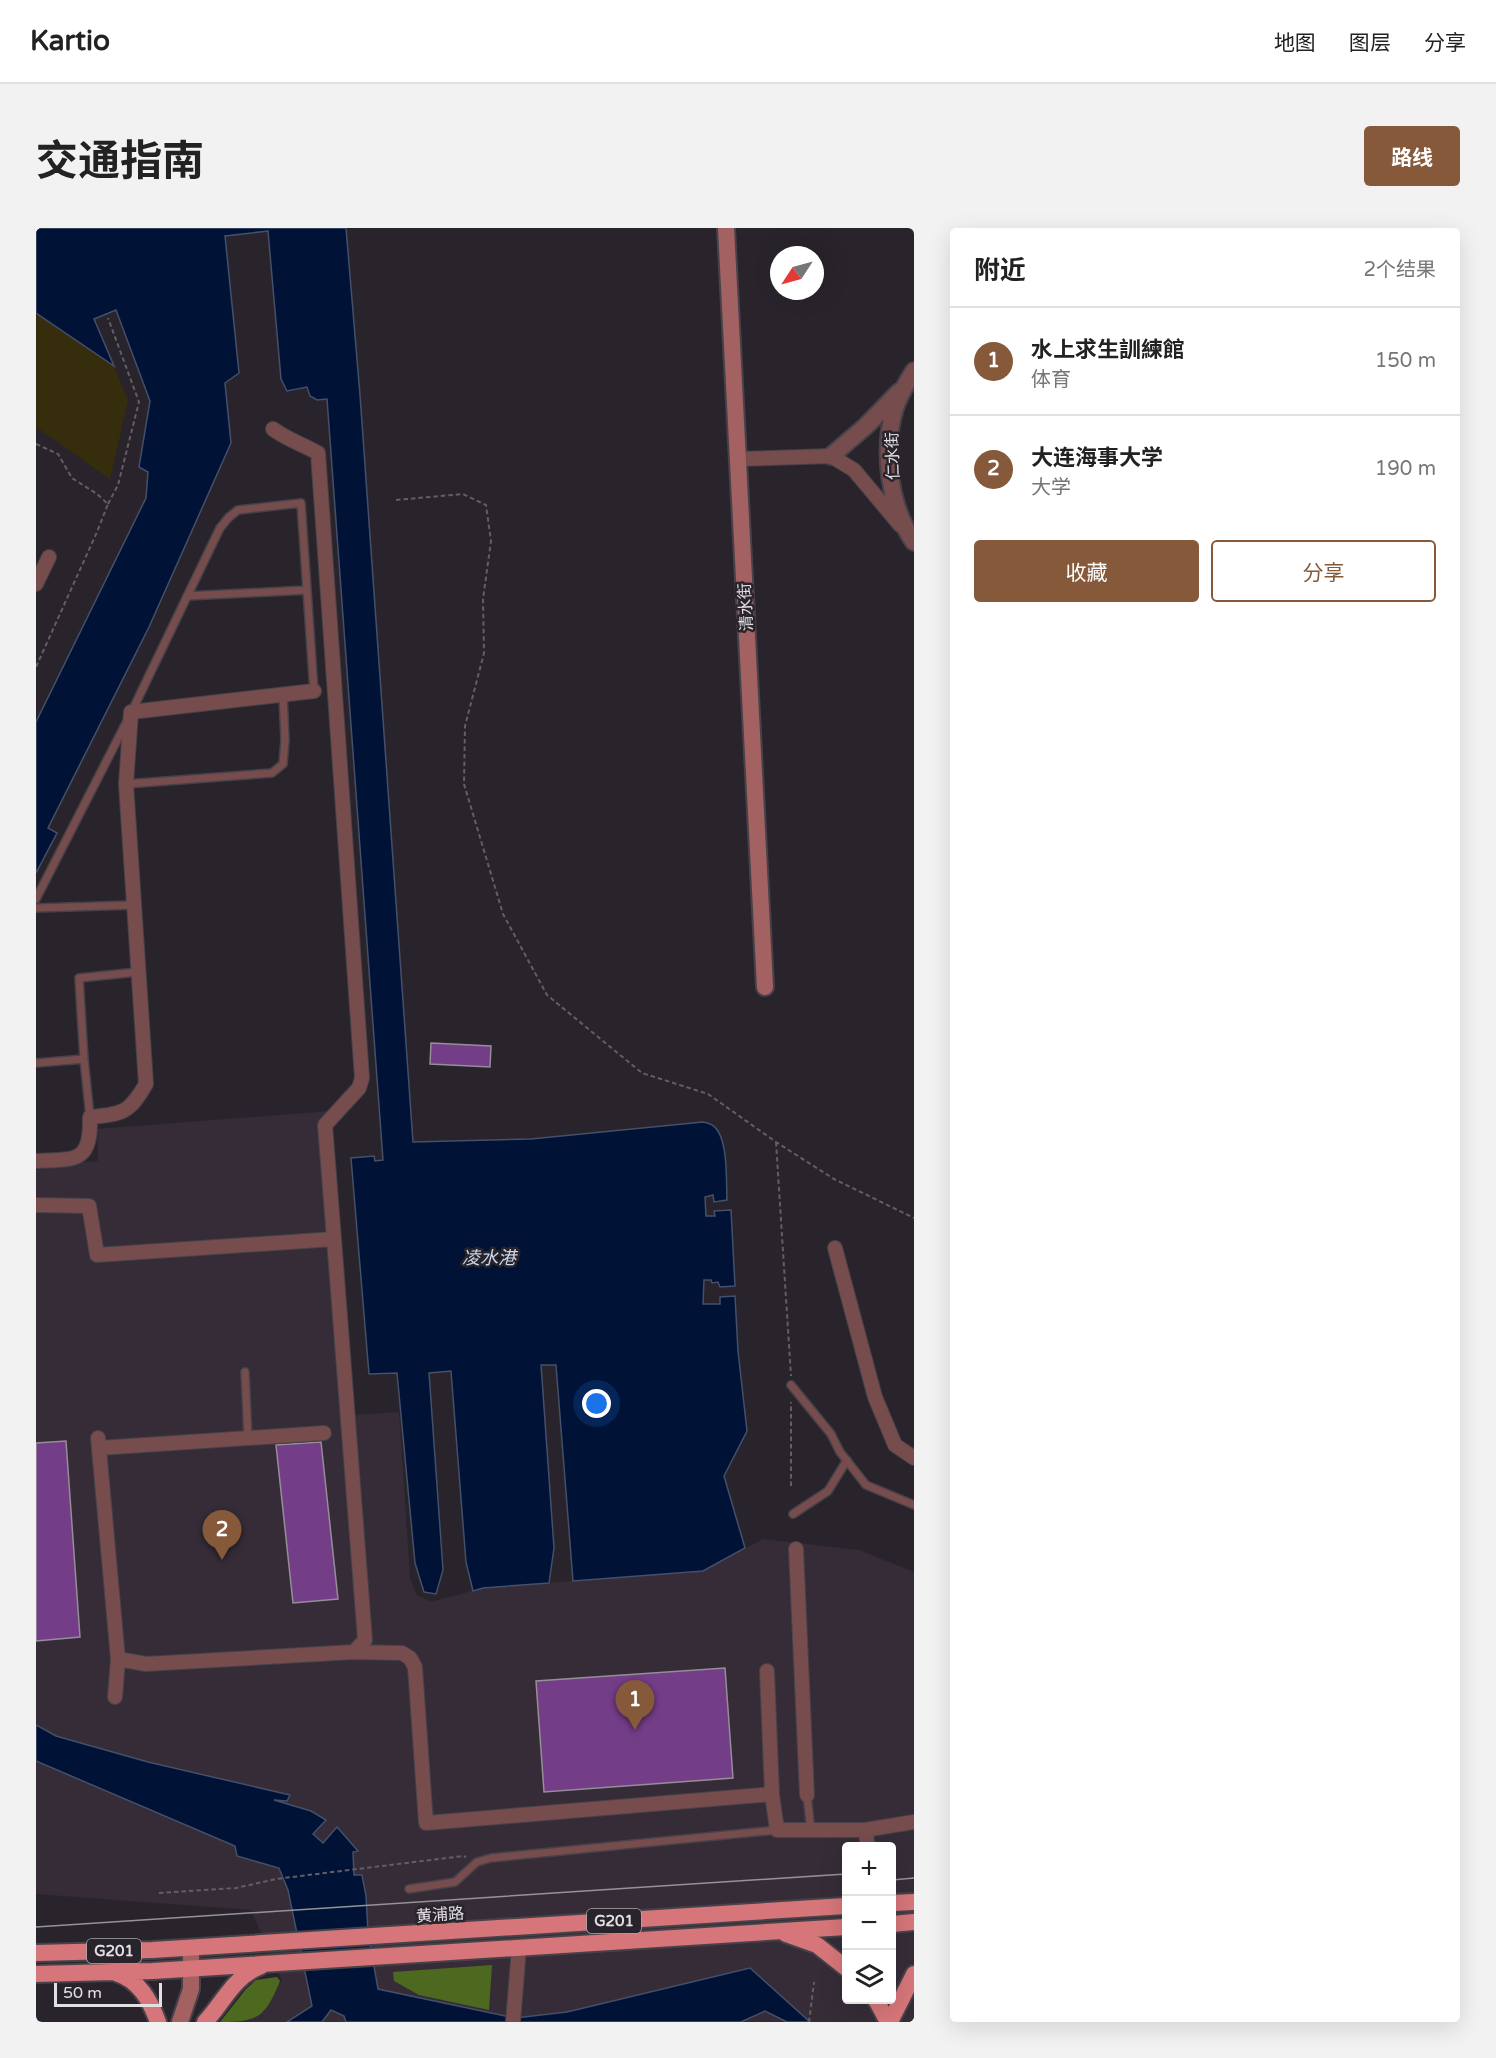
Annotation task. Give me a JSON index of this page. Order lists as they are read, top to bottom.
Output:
{
  "streets": {
    "highway": ["黄浦路", "G201"],
    "main road": ["清水街"],
    "street": ["仁水街"]
  },
  "water": ["凌水港"],
  "scale_bar": "50 m",
  "north": "bottom left",
  "page": {
    "header": "Kartio",
    "nav": ["地图", "图层", "分享"],
    "title": "交通指南",
    "buttons": [
      "路线",
      ["收藏", "分享"]
    ],
    "heading": ["附近", "2个结果"],
    "list": [
      {
        "mark": "1",
        "name": "水上求生訓練館",
        "note": "体育",
        "value": "150 m"
      },
      {
        "mark": "2",
        "name": "大连海事大学",
        "note": "大学",
        "value": "190 m"
      }
    ],
    "pins": ["2", "1"],
    "map_buttons": ["+", "−"],
    "scale": "50 m"
  }
}
